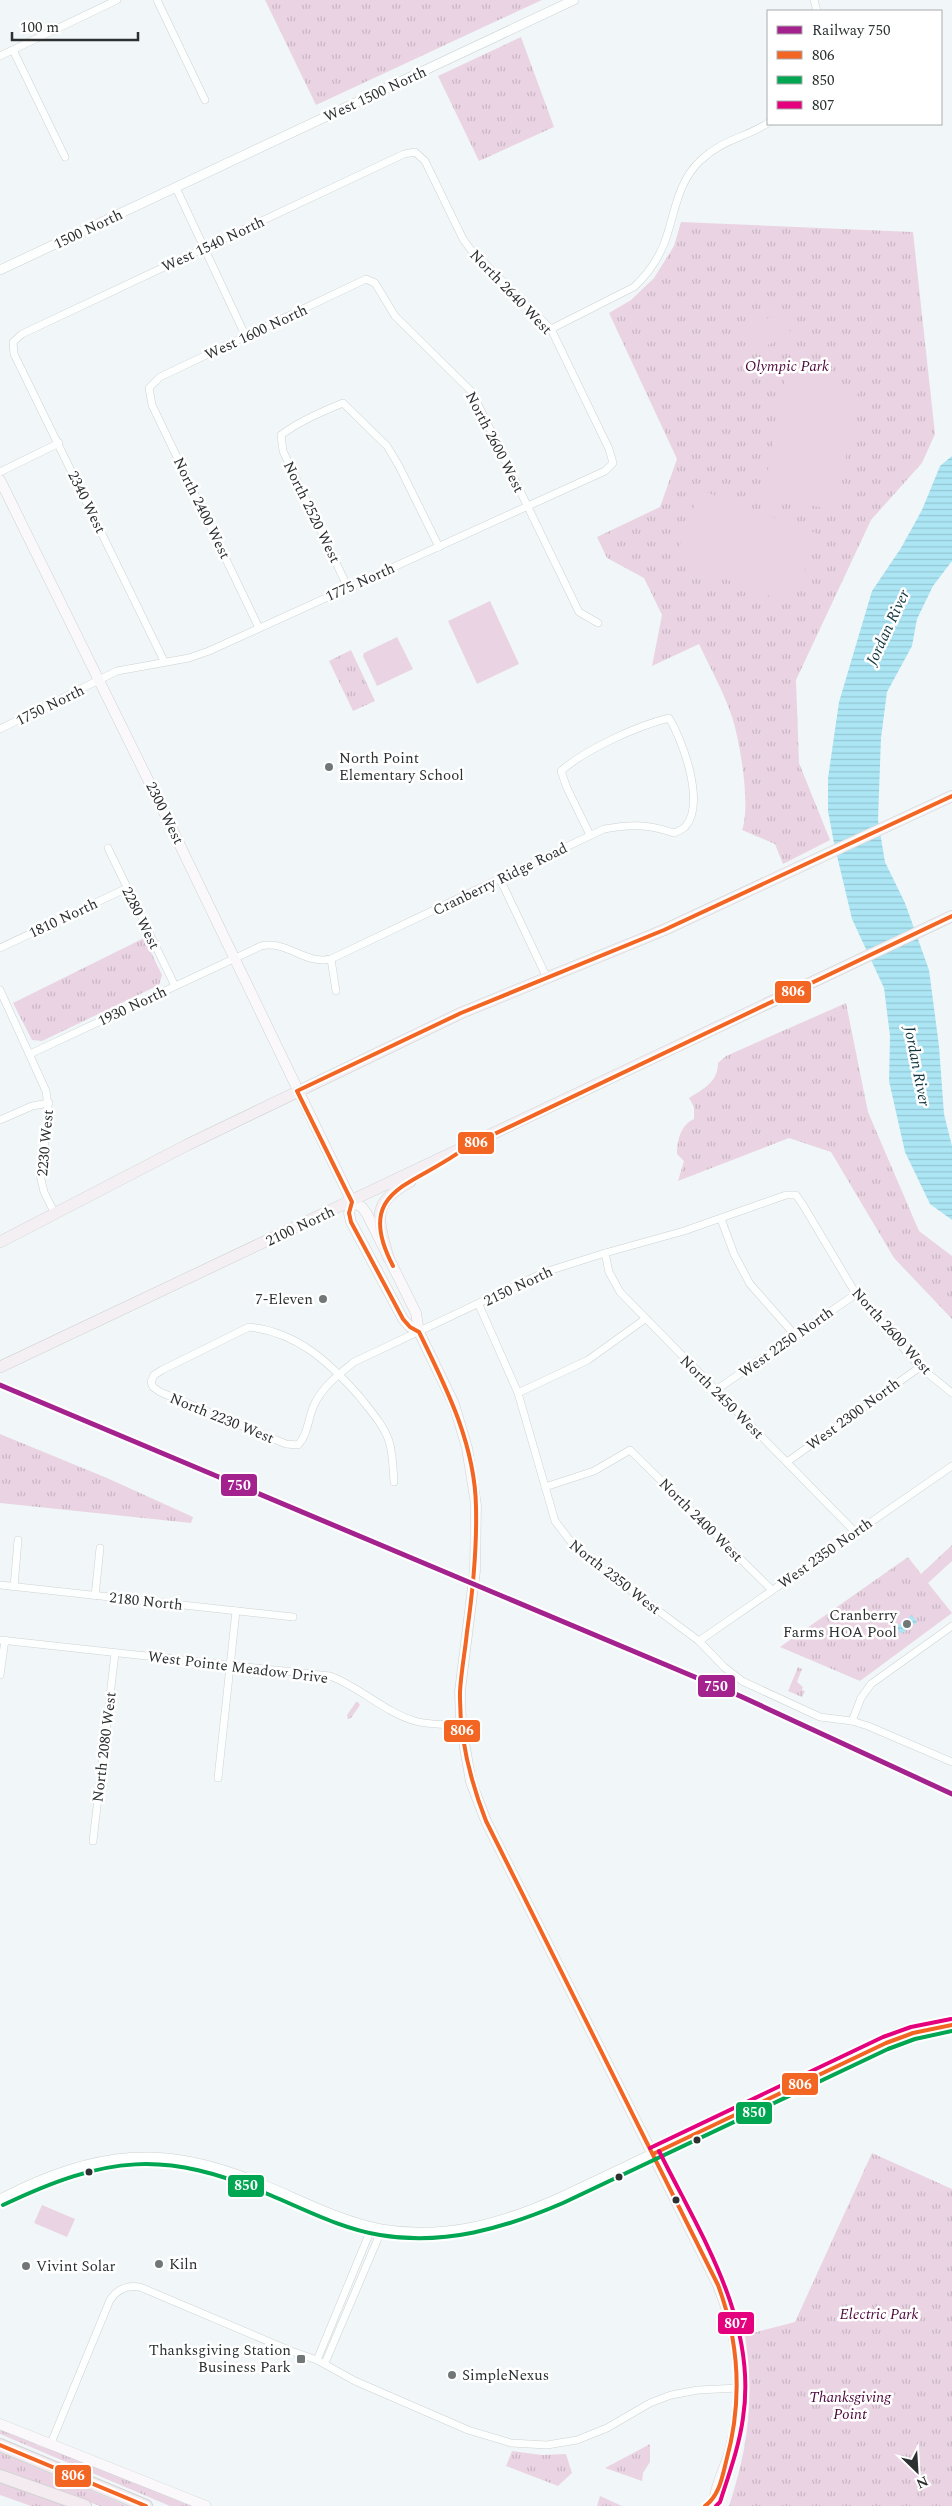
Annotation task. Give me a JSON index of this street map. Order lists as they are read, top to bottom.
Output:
{
  "streets": {
    "highway": ["2100 North"],
    "main road": ["2300 West"],
    "street": [
      "West 1500 North",
      "1500 North",
      "West 1540 North",
      "North 2640 West",
      "West 1600 North",
      "North 2600 West",
      "2340 West",
      "North 2400 West",
      "North 2520 West",
      "1775 North",
      "1750 North",
      "Cranberry Ridge Road",
      "1810 North",
      "2280 West",
      "1930 North",
      "2230 West",
      "2150 North",
      "West 2250 North",
      "North 2450 West",
      "West 2300 North",
      "North 2230 West",
      "West 2350 North",
      "North 2350 West",
      "2180 North",
      "West Pointe Meadow Drive",
      "North 2080 West"
    ]
  },
  "crossings": [
    ["West 1500 North", "1500 North"],
    ["West 1540 North", "North 2640 West"],
    ["West 1540 North", "2340 West"],
    ["North 2640 West", "1775 North"],
    ["West 1600 North", "North 2600 West"],
    ["West 1600 North", "North 2400 West"],
    ["North 2600 West", "1775 North"],
    ["North 2600 West", "2150 North"],
    ["North 2600 West", "West 2250 North"],
    ["North 2600 West", "West 2300 North"],
    ["2340 West", "1775 North"],
    ["North 2400 West", "1775 North"],
    ["North 2400 West", "West 2350 North"],
    ["North 2400 West", "North 2350 West"],
    ["North 2520 West", "1775 North"],
    ["1775 North", "1750 North"],
    ["1775 North", "2300 West"],
    ["1750 North", "2300 West"],
    ["2300 West", "1930 North"],
    ["2300 West", "2100 North"],
    ["1810 North", "2280 West"],
    ["2280 West", "1930 North"],
    ["1930 North", "2230 West"],
    ["2150 North", "North 2450 West"],
    ["2150 North", "North 2230 West"],
    ["2150 North", "North 2350 West"],
    ["West 2250 North", "North 2450 West"],
    ["North 2450 West", "West 2300 North"],
    ["North 2450 West", "West 2350 North"],
    ["West 2350 North", "North 2350 West"],
    ["West Pointe Meadow Drive", "North 2080 West"]
  ],
  "water": ["Jordan River"],
  "parks": ["Olympic Park", "Electric Park", "Thanksgiving Point"],
  "places": {
    "other": [
      "North Point Elementary School",
      "7-Eleven",
      "Cranberry Farms HOA Pool",
      "Kiln",
      "Vivint Solar",
      "SimpleNexus"
    ],
    "transit": ["Thanksgiving Station Business Park"]
  },
  "lines": [
    "transit line 806",
    "rail line 750",
    "transit line 807",
    "transit line 850"
  ],
  "legend": [
    "Railway 750",
    "806",
    "850",
    "807"
  ],
  "scale_bar": "100 m",
  "north": "bottom right"
}
